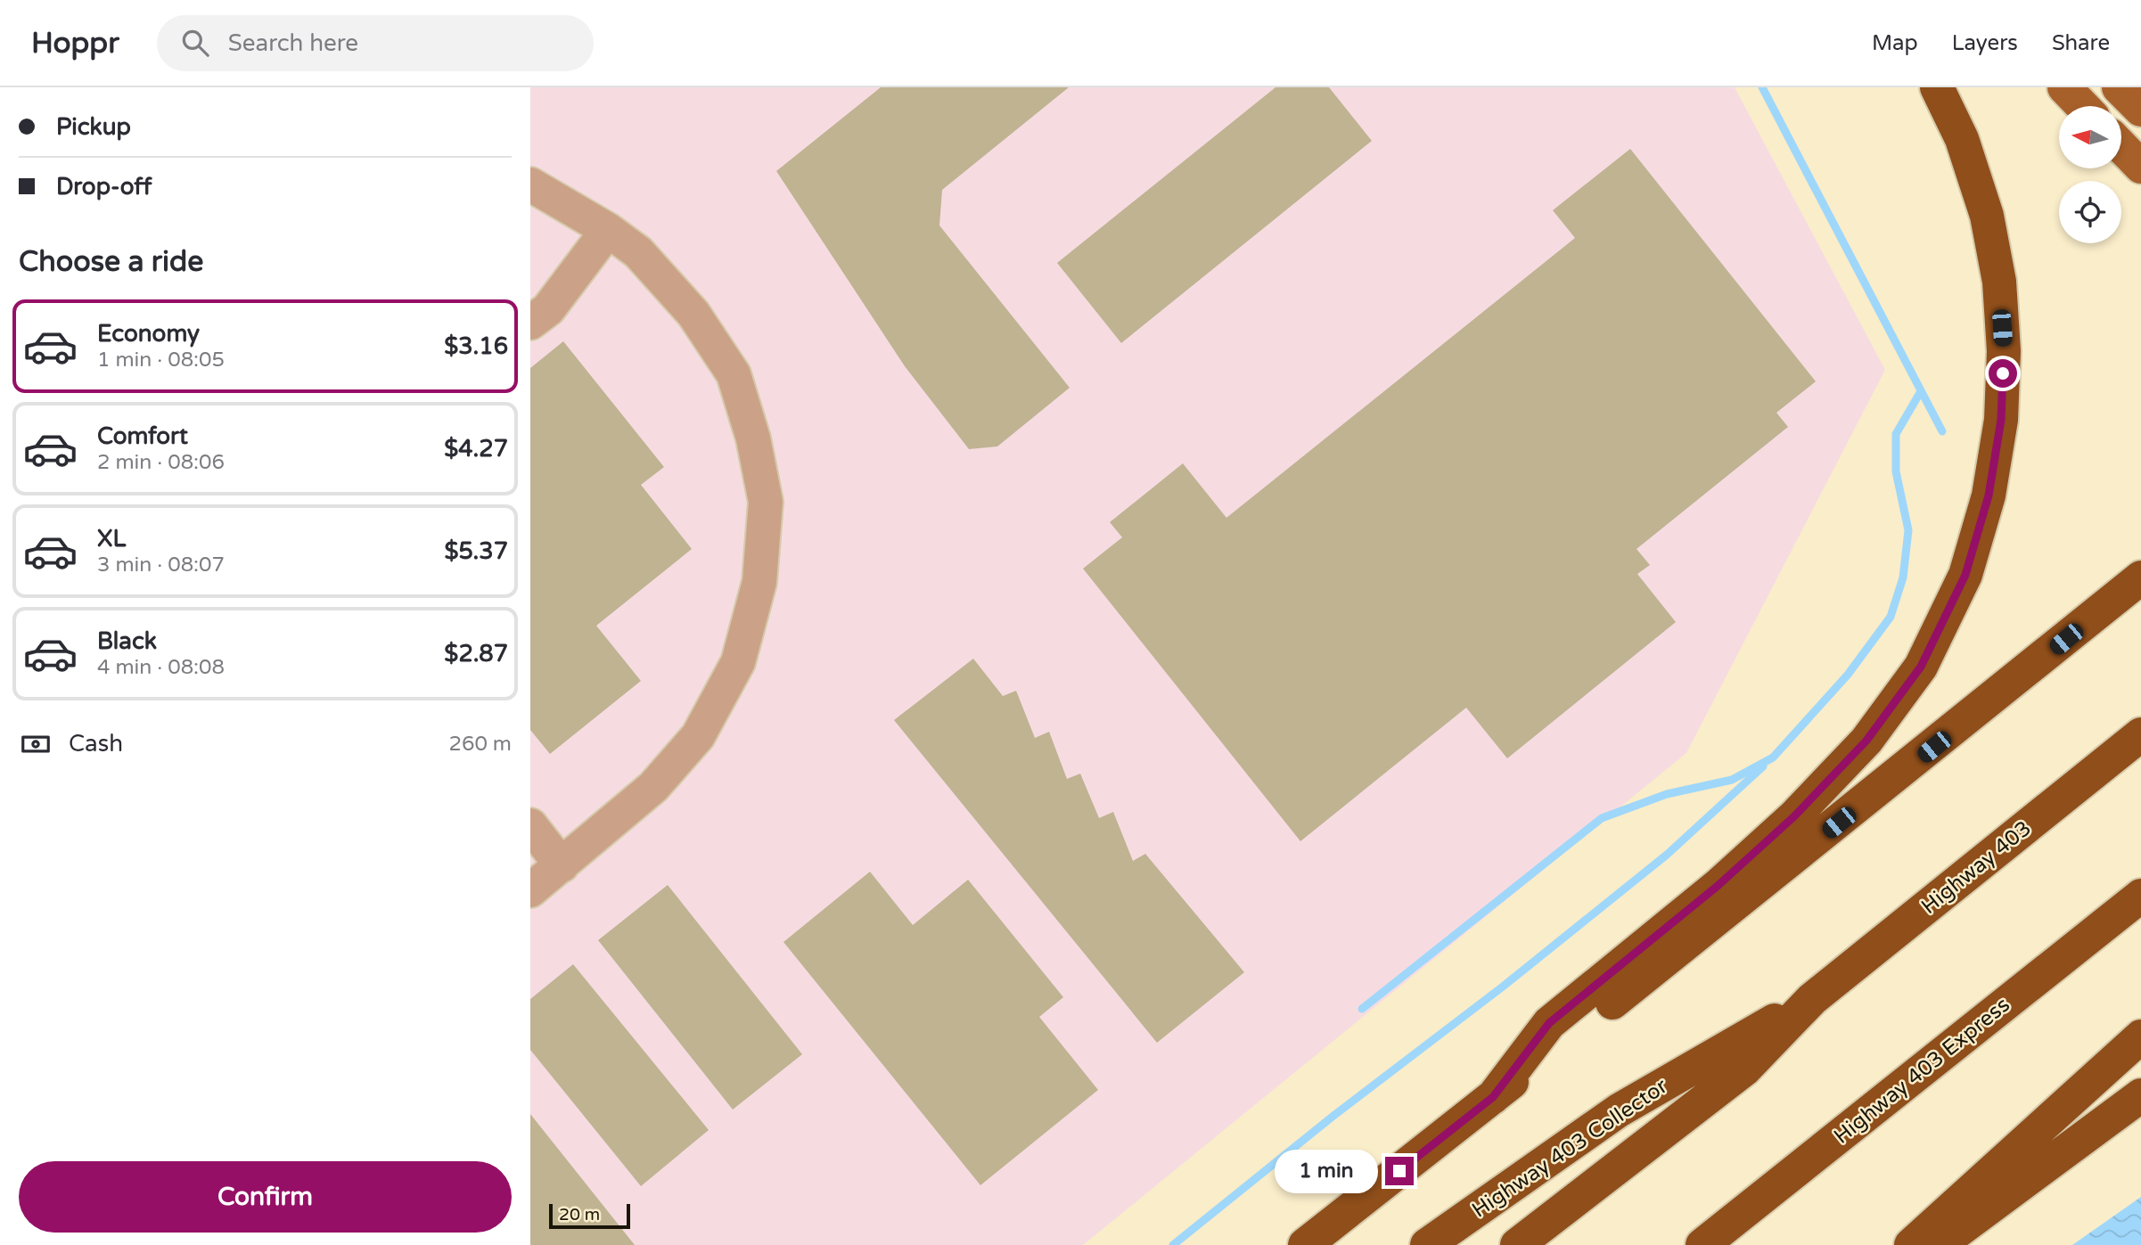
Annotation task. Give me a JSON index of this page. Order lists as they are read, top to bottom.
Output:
{
  "streets": {
    "highway": ["Highway 403", "Highway 403 Express", "Highway 403 Collector"]
  },
  "crossings": [
    ["Highway 403", "Highway 403 Collector"]
  ],
  "scale_bar": "20 m",
  "north": "left",
  "page": {
    "header": "Hoppr",
    "search": "Search here",
    "nav": ["Map", "Layers", "Share"],
    "banner": ["Pickup", "Drop-off"],
    "heading": "Choose a ride",
    "list": [
      {
        "name": "Economy",
        "note": "1 min · 08:05",
        "value": "$3.16"
      },
      {
        "name": "Comfort",
        "note": "2 min · 08:06",
        "value": "$4.27"
      },
      {
        "name": "XL",
        "note": "3 min · 08:07",
        "value": "$5.37"
      },
      {
        "name": "Black",
        "note": "4 min · 08:08",
        "value": "$2.87"
      }
    ],
    "pay": ["Cash", "260 m"],
    "buttons": "Confirm",
    "bubble": "1 min",
    "scale": "20 m"
  }
}
